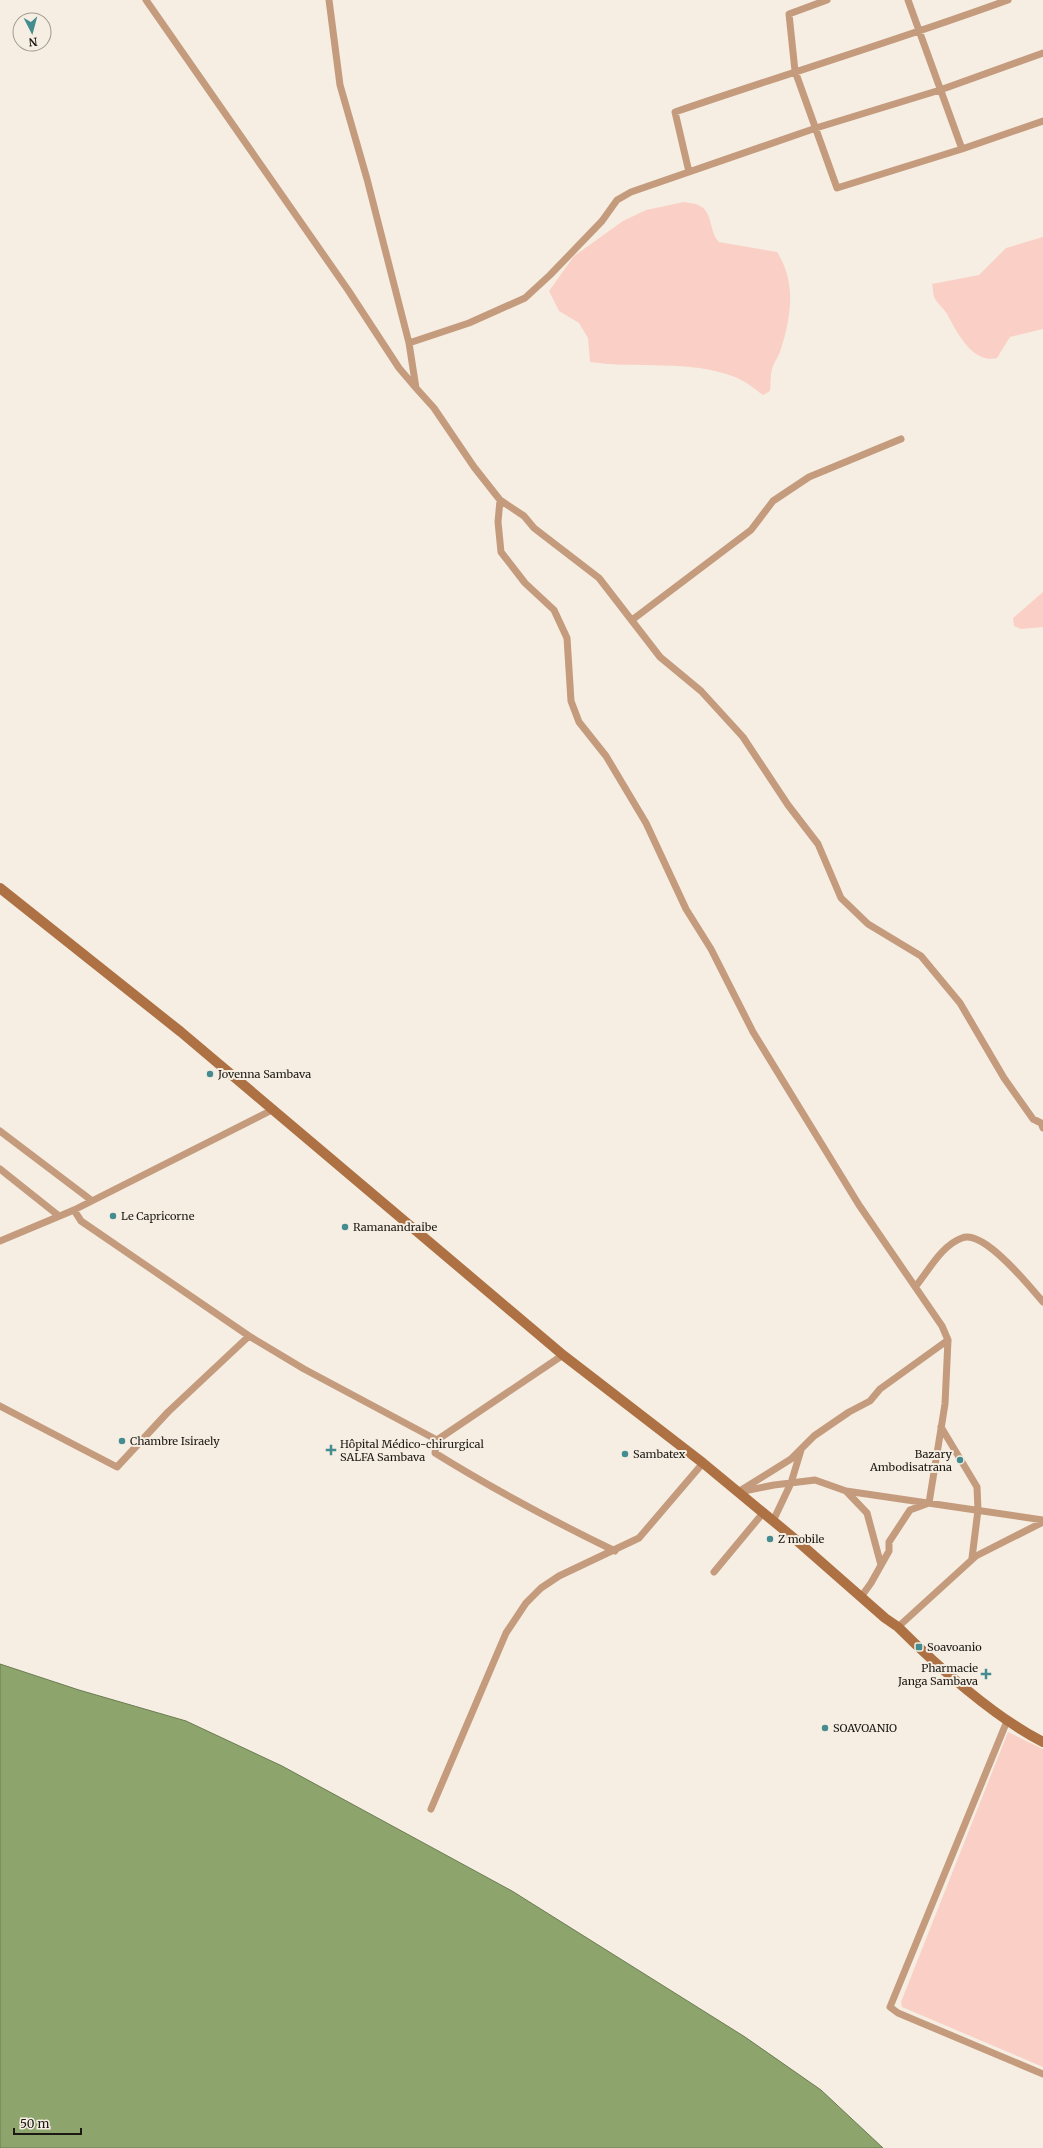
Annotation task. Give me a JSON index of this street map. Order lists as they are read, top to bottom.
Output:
{
  "places": {
    "other": [
      "Jovenna Sambava",
      "Le Capricorne",
      "Ramanandraibe",
      "Chambre Isiraely",
      "Sambatex",
      "Bazary Ambodisatrana",
      "Z mobile",
      "SOAVOANIO"
    ],
    "health": ["Hôpital Médico-chirurgical SALFA Sambava", "Pharmacie Janga Sambava"],
    "transit": ["Soavoanio"]
  },
  "scale_bar": "50 m",
  "north": "bottom"
}
